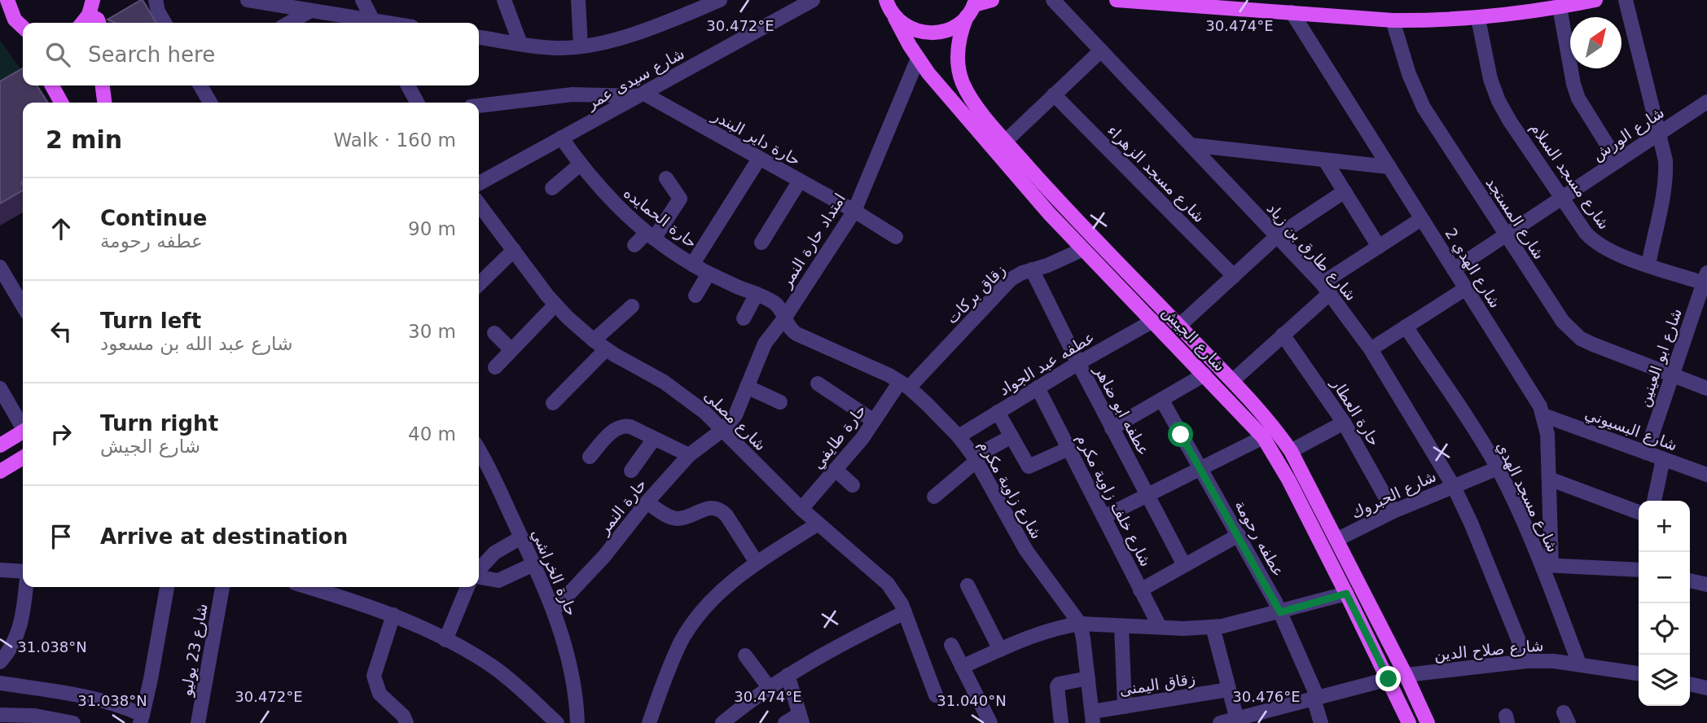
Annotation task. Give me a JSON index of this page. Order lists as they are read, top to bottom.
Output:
{
  "streets": {
    "main road": ["شارع الجيش"],
    "street": [
      "شارع سيدى عمر",
      "شارع الورش",
      "حارة داير البندر",
      "شارع مسجد الزهراء",
      "شارع مسجد السلام",
      "حارة الحمايده",
      "شارع المستجد",
      "امتداد حارة النمر",
      "شارع طارق بن زياد",
      "شارع الهدي 2",
      "زقاق بركات",
      "شارع ابو العينين",
      "عطفه عبد الجواد",
      "عطفه ابو ضاهر",
      "حارة العطار",
      "شارع مصلى",
      "شارع البسيوني",
      "حارة طايفي",
      "شارع زاوية مكرم",
      "شارع الحبروك",
      "شارع مسجد الهدي",
      "شارع خلف زاوية مكرم",
      "حارة النمر",
      "عطفه رحومة",
      "حارة الخراشي",
      "شارع 23 يوليو",
      "شارع صلاح الدين",
      "زقاق اليمنى"
    ]
  },
  "crossings": [
    ["شارع سيدى عمر", "حارة داير البندر"],
    ["شارع سيدى عمر", "حارة الحمايده"],
    ["شارع الورش", "شارع مسجد السلام"],
    ["شارع الورش", "شارع المستجد"],
    ["شارع الورش", "شارع الهدي 2"],
    ["حارة داير البندر", "امتداد حارة النمر"],
    ["شارع مسجد السلام", "شارع ابو العينين"],
    ["حارة الحمايده", "امتداد حارة النمر"],
    ["حارة الحمايده", "شارع زاوية مكرم"],
    ["شارع المستجد", "شارع ابو العينين"],
    ["امتداد حارة النمر", "شارع الجيش"],
    ["امتداد حارة النمر", "شارع مصلى"],
    ["امتداد حارة النمر", "شارع زاوية مكرم"],
    ["امتداد حارة النمر", "حارة النمر"],
    ["شارع طارق بن زياد", "شارع الحبروك"],
    ["شارع طارق بن زياد", "شارع صلاح الدين"],
    ["شارع الهدي 2", "شارع البسيوني"],
    ["شارع الهدي 2", "شارع مسجد الهدي"],
    ["زقاق بركات", "شارع الجيش"],
    ["زقاق بركات", "عطفه ابو ضاهر"],
    ["زقاق بركات", "حارة طايفي"],
    ["زقاق بركات", "شارع زاوية مكرم"],
    ["شارع الجيش", "عطفه عبد الجواد"],
    ["شارع الجيش", "شارع الحبروك"],
    ["شارع الجيش", "شارع صلاح الدين"],
    ["شارع ابو العينين", "شارع البسيوني"],
    ["عطفه عبد الجواد", "عطفه ابو ضاهر"],
    ["عطفه عبد الجواد", "شارع زاوية مكرم"],
    ["عطفه عبد الجواد", "شارع خلف زاوية مكرم"],
    ["حارة العطار", "شارع الحبروك"],
    ["شارع مصلى", "حارة طايفي"],
    ["شارع مصلى", "حارة النمر"],
    ["حارة طايفي", "شارع زاوية مكرم"],
    ["شارع زاوية مكرم", "زقاق اليمنى"],
    ["شارع الحبروك", "شارع مسجد الهدي"],
    ["شارع مسجد الهدي", "شارع صلاح الدين"],
    ["حارة النمر", "حارة الخراشي"]
  ],
  "north": "top right",
  "page": {
    "search": "Search here",
    "heading": ["2 min", "Walk · 160 m"],
    "list": [
      ["Continue", "عطفه رحومة", "90 m"],
      ["Turn left", "شارع عبد الله بن مسعود", "30 m"],
      ["Turn right", "شارع الجيش", "40 m"],
      "Arrive at destination"
    ],
    "map_buttons": ["+", "−"]
  },
  "coordinates": [
    "30.472°E",
    "30.474°E",
    "31.038°N",
    "30.476°E",
    "31.040°N"
  ]
}
